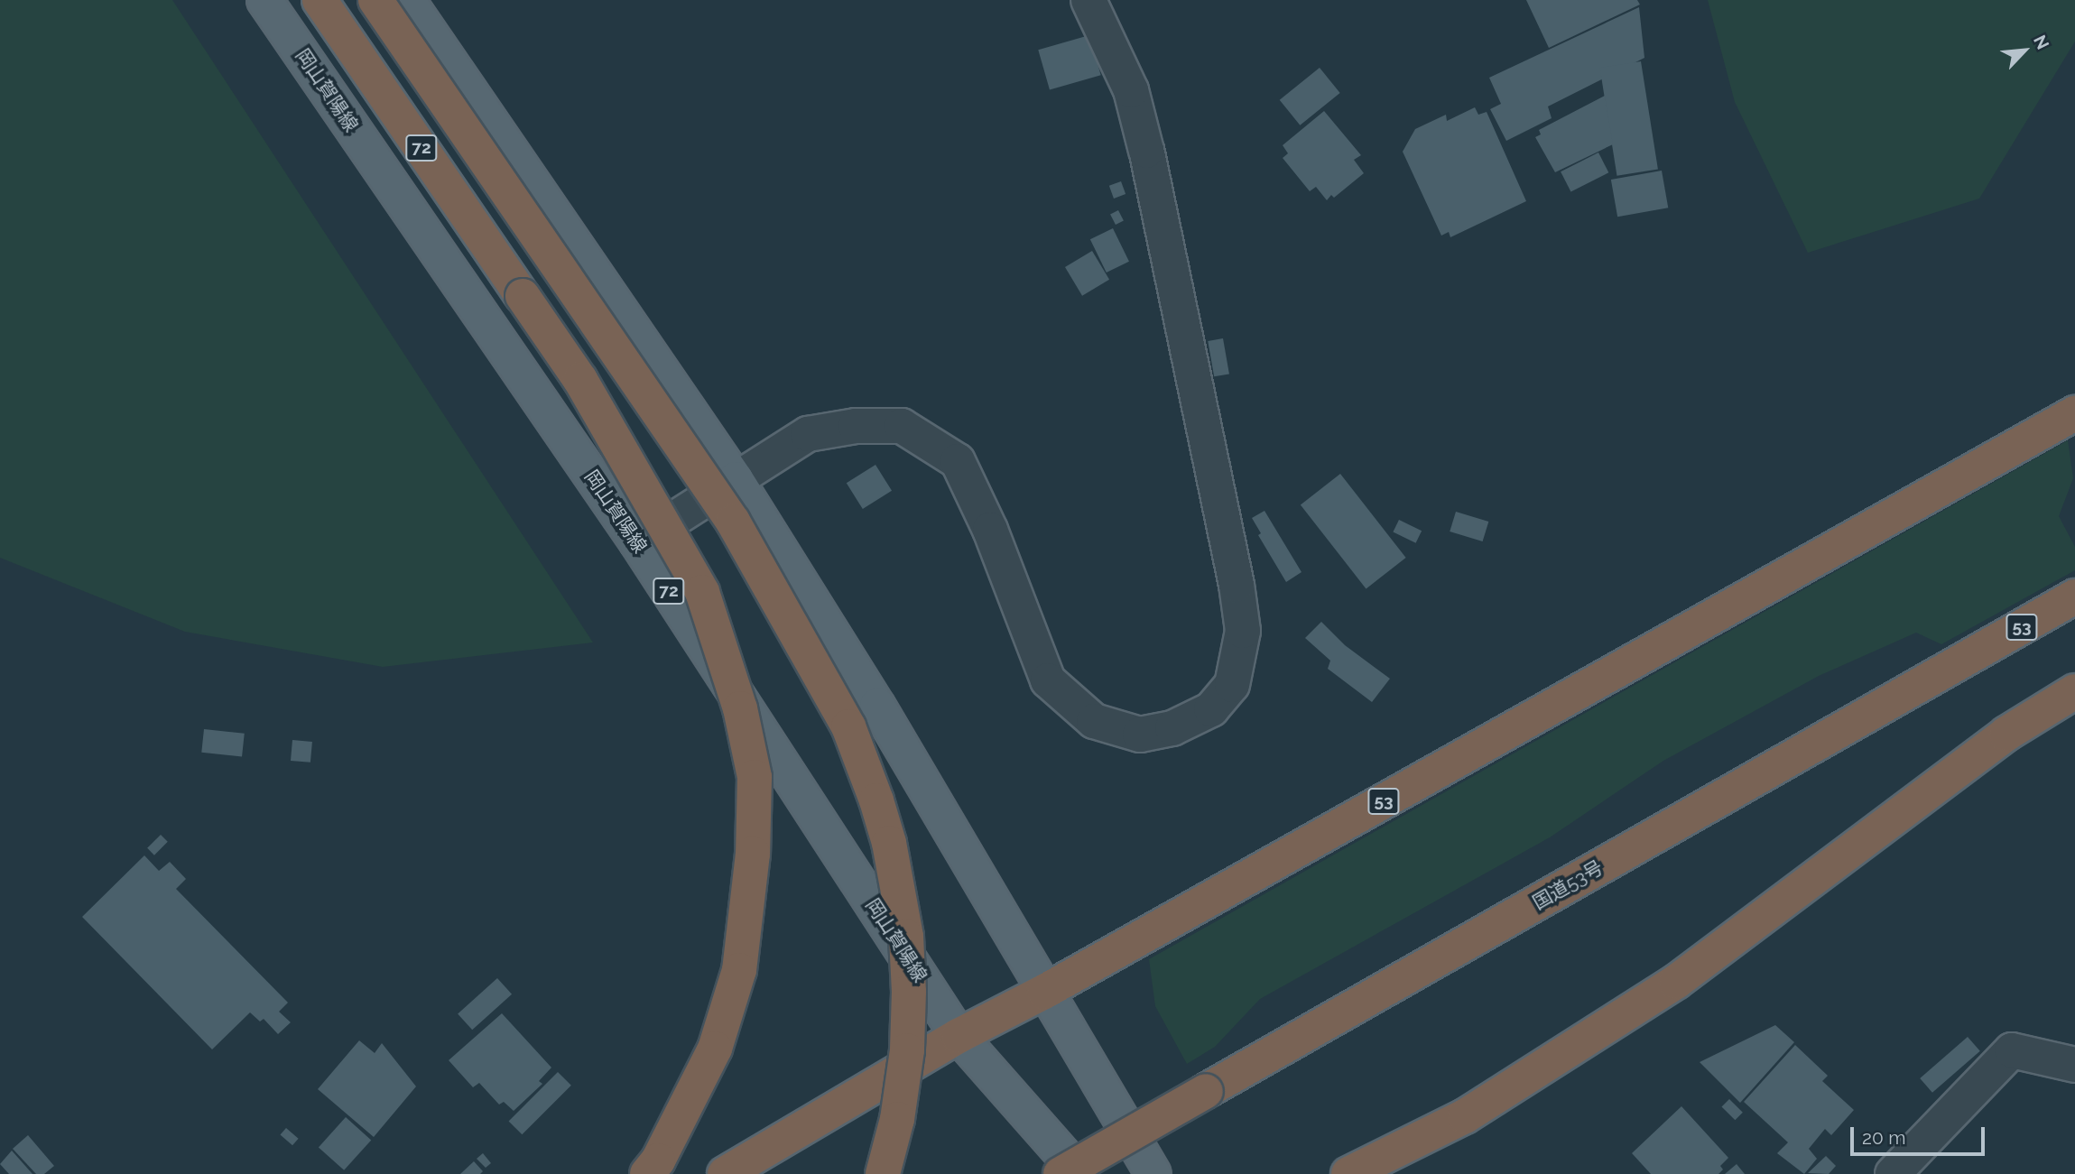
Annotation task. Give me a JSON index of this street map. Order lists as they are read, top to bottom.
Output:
{
  "streets": {
    "highway": ["72", "53", "国道53号"],
    "main road": ["岡山賀陽線"]
  },
  "crossings": [
    ["岡山賀陽線", "53"]
  ],
  "scale_bar": "20 m",
  "north": "top right"
}
